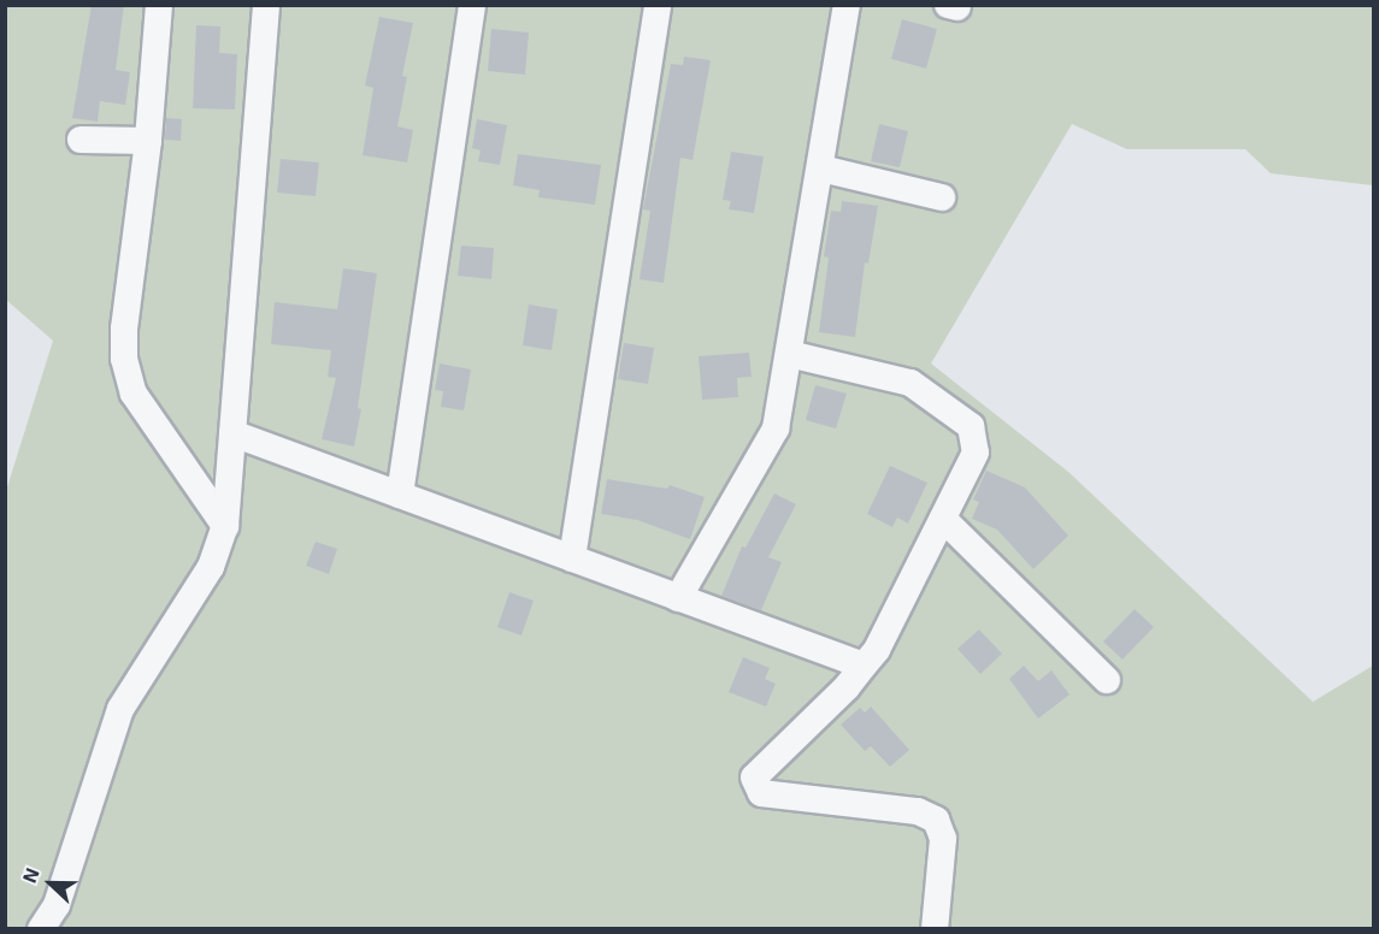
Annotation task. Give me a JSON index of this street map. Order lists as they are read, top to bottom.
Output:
{
  "north": "left"
}
